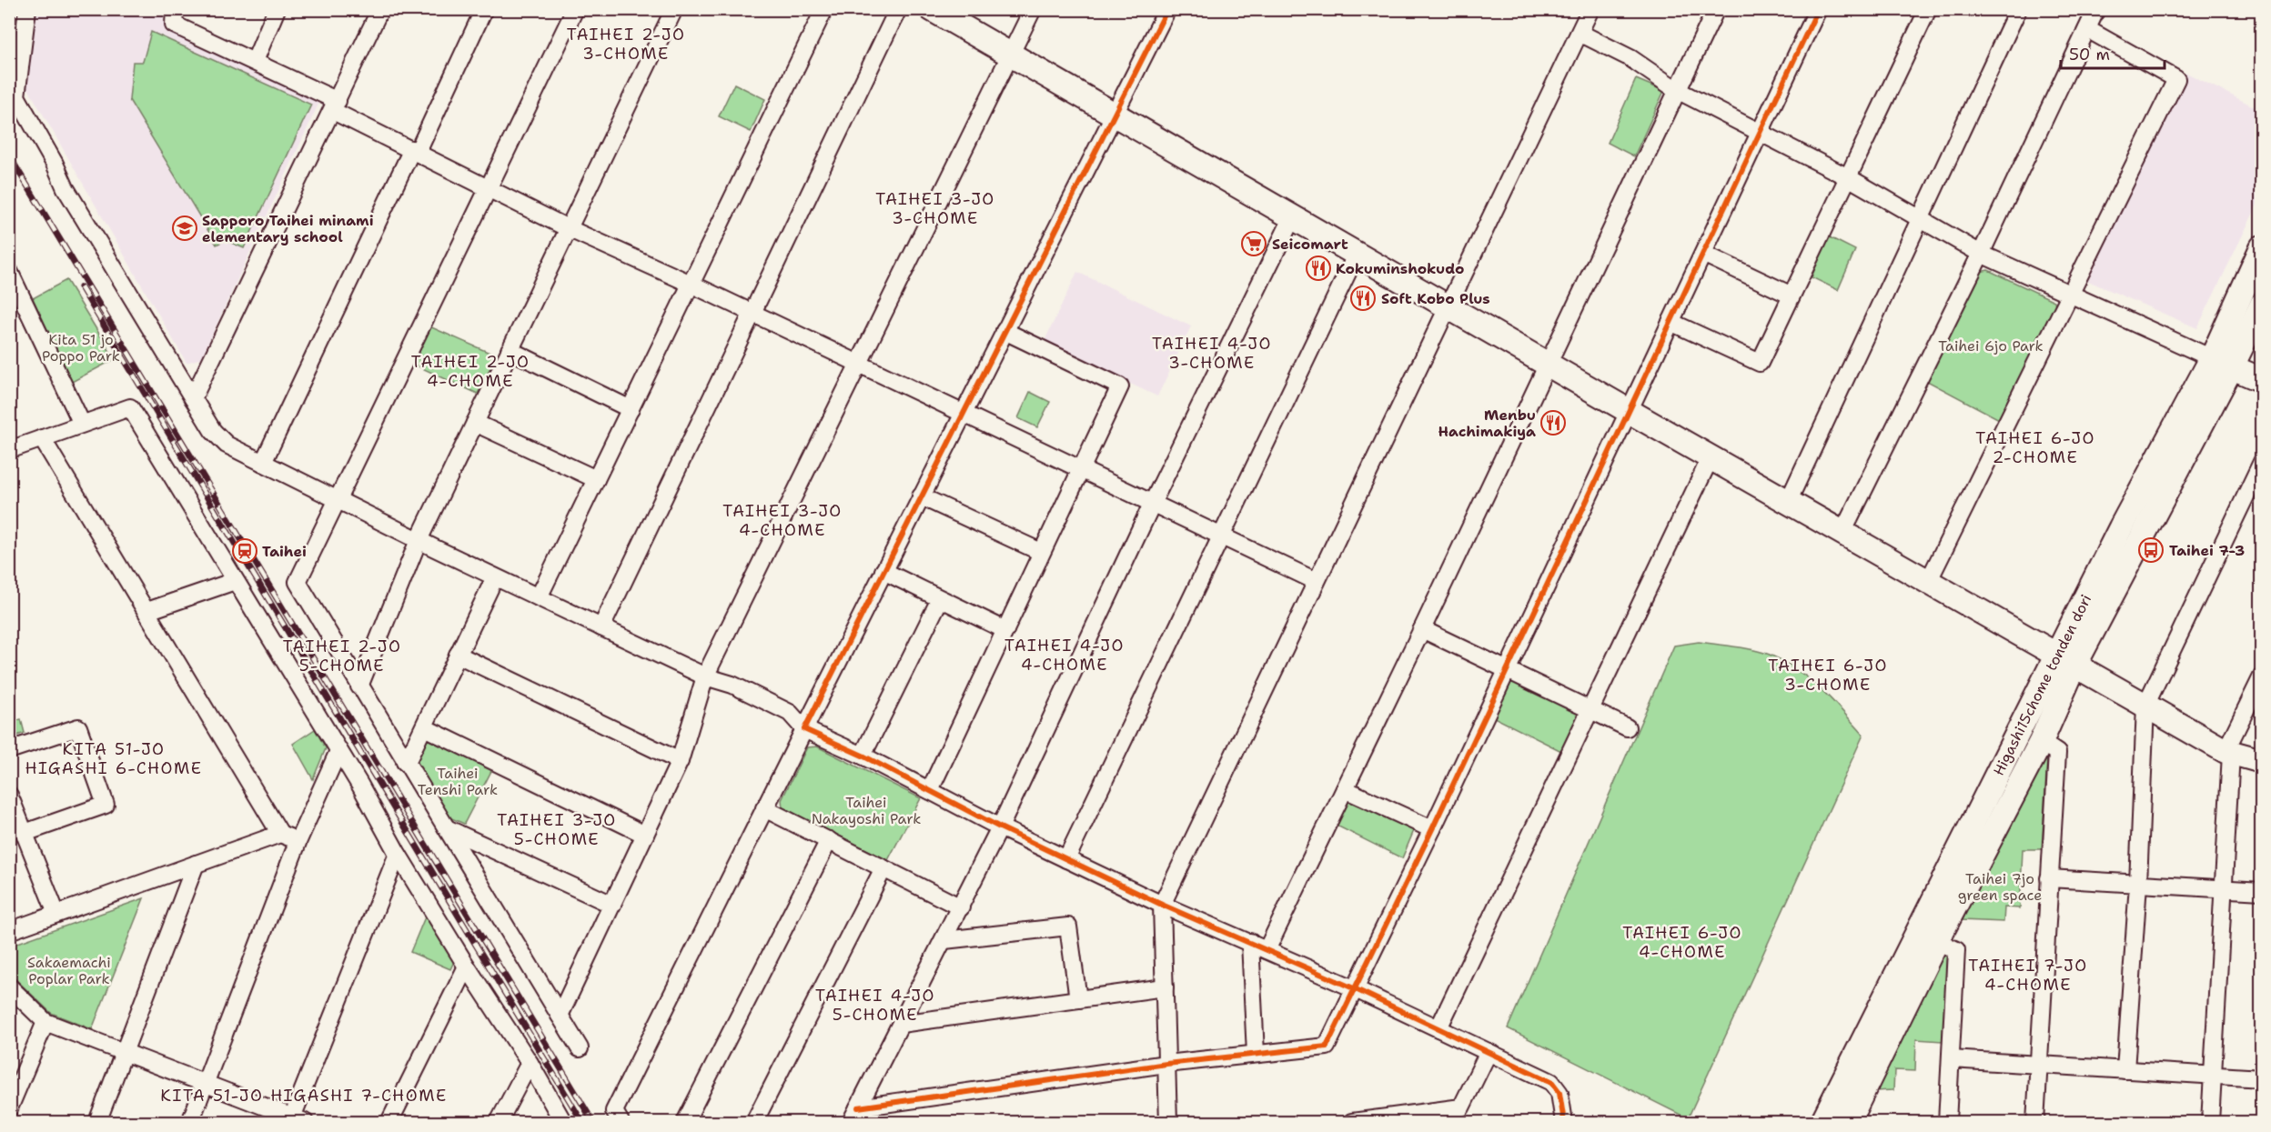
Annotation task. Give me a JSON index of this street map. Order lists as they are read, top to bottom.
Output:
{
  "streets": {
    "street": ["Higashi15chome tonden dori"]
  },
  "districts": [
    "TAIHEI 2-JO 3-CHOME",
    "TAIHEI 3-JO 3-CHOME",
    "TAIHEI 4-JO 3-CHOME",
    "TAIHEI 2-JO 4-CHOME",
    "TAIHEI 6-JO 2-CHOME",
    "TAIHEI 3-JO 4-CHOME",
    "TAIHEI 4-JO 4-CHOME",
    "TAIHEI 2-JO 5-CHOME",
    "TAIHEI 6-JO 3-CHOME",
    "KITA 51-JO HIGASHI 6-CHOME",
    "TAIHEI 3-JO 5-CHOME",
    "TAIHEI 6-JO 4-CHOME",
    "TAIHEI 7-JO 4-CHOME",
    "TAIHEI 4-JO 5-CHOME",
    "KITA 51-JO HIGASHI 7-CHOME"
  ],
  "parks": [
    "Kita 51 jo Poppo Park",
    "Taihei 6jo Park",
    "Taihei Tenshi Park",
    "Taihei Nakayoshi Park",
    "Taihei 7jo green space",
    "Sakaemachi Poplar Park"
  ],
  "places": {
    "school or university": ["Sapporo Taihei minami elementary school"],
    "supermarket": ["Seicomart"],
    "restaurant": ["Kokuminshokudo", "Soft Kobo Plus", "Menbu Hachimakiya"],
    "bus stop": ["Taihei 7-3"],
    "station": ["Taihei"]
  },
  "scale_bar": "50 m"
}
